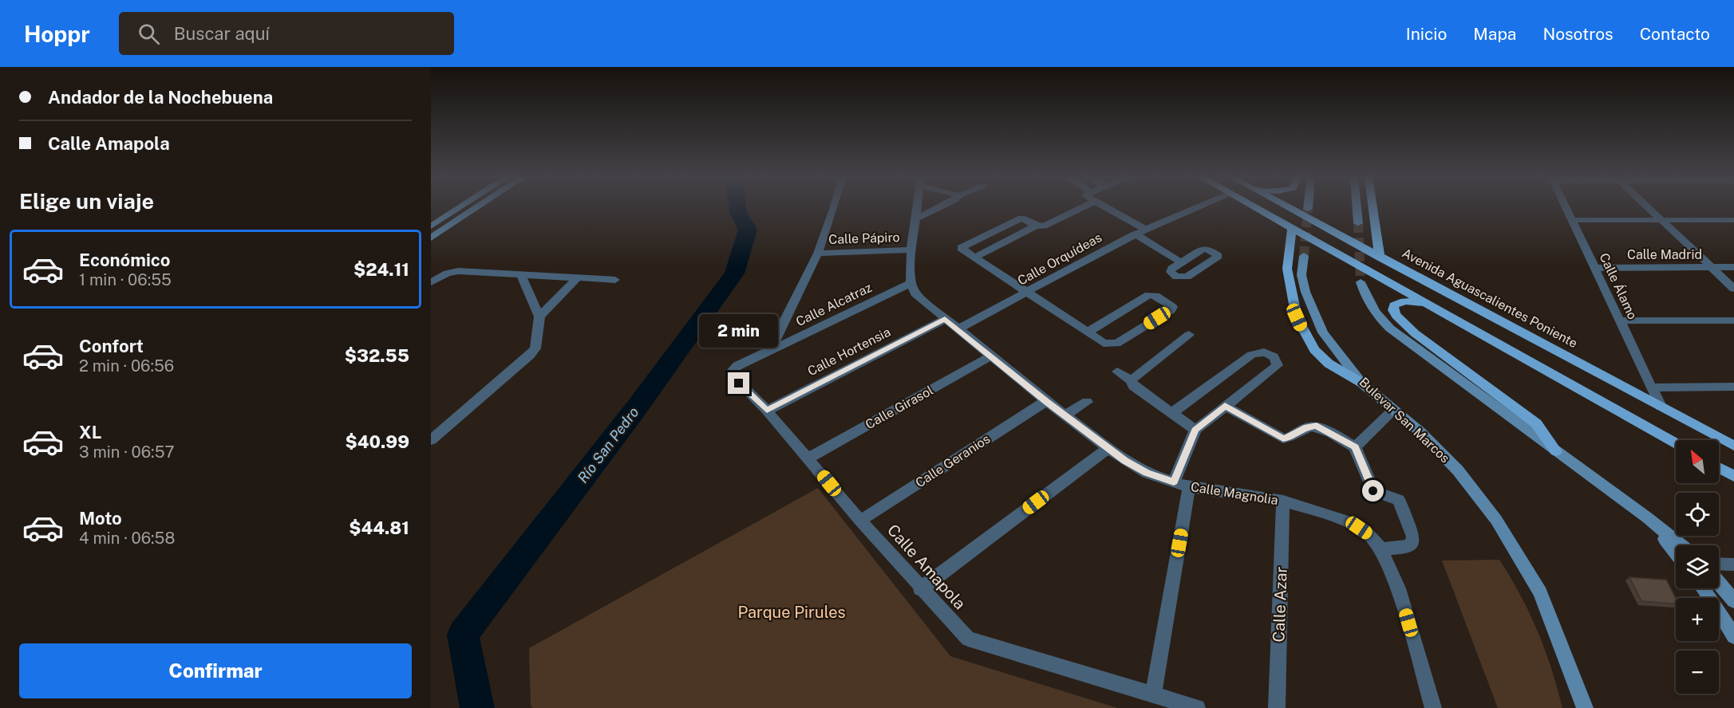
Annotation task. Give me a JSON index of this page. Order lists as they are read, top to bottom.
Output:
{
  "streets": {
    "main road": ["Avenida Aguascalientes Poniente"],
    "street": [
      "Calle Pápiro",
      "Calle Madrid",
      "Calle Orquídeas",
      "Calle Álamo",
      "Calle Alcatraz",
      "Calle Hortensia",
      "Calle Girasol",
      "Bulevar San Marcos",
      "Calle Geranios",
      "Calle Magnolia",
      "Calle Amapola",
      "Calle Azar"
    ]
  },
  "crossings": [
    ["Calle Madrid", "Calle Álamo"],
    ["Calle Orquídeas", "Calle Magnolia"],
    ["Calle Álamo", "Avenida Aguascalientes Poniente"],
    ["Calle Alcatraz", "Calle Magnolia"],
    ["Calle Alcatraz", "Calle Amapola"],
    ["Calle Hortensia", "Calle Magnolia"],
    ["Calle Hortensia", "Calle Amapola"],
    ["Calle Girasol", "Calle Magnolia"],
    ["Calle Girasol", "Calle Amapola"],
    ["Calle Geranios", "Calle Magnolia"],
    ["Calle Geranios", "Calle Amapola"],
    ["Calle Magnolia", "Calle Azar"]
  ],
  "water": ["Río San Pedro"],
  "parks": ["Parque Pirules"],
  "north": "top left",
  "page": {
    "header": "Hoppr",
    "search": "Buscar aquí",
    "nav": [
      "Inicio",
      "Mapa",
      "Nosotros",
      "Contacto"
    ],
    "banner": ["Andador de la Nochebuena", "Calle Amapola"],
    "heading": "Elige un viaje",
    "list": [
      {
        "name": "Económico",
        "note": "1 min · 06:55",
        "value": "$24.11"
      },
      {
        "name": "Confort",
        "note": "2 min · 06:56",
        "value": "$32.55"
      },
      {
        "name": "XL",
        "note": "3 min · 06:57",
        "value": "$40.99"
      },
      {
        "name": "Moto",
        "note": "4 min · 06:58",
        "value": "$44.81"
      }
    ],
    "bubble": "2 min",
    "map_buttons": ["+", "−"],
    "buttons": "Confirmar"
  }
}
